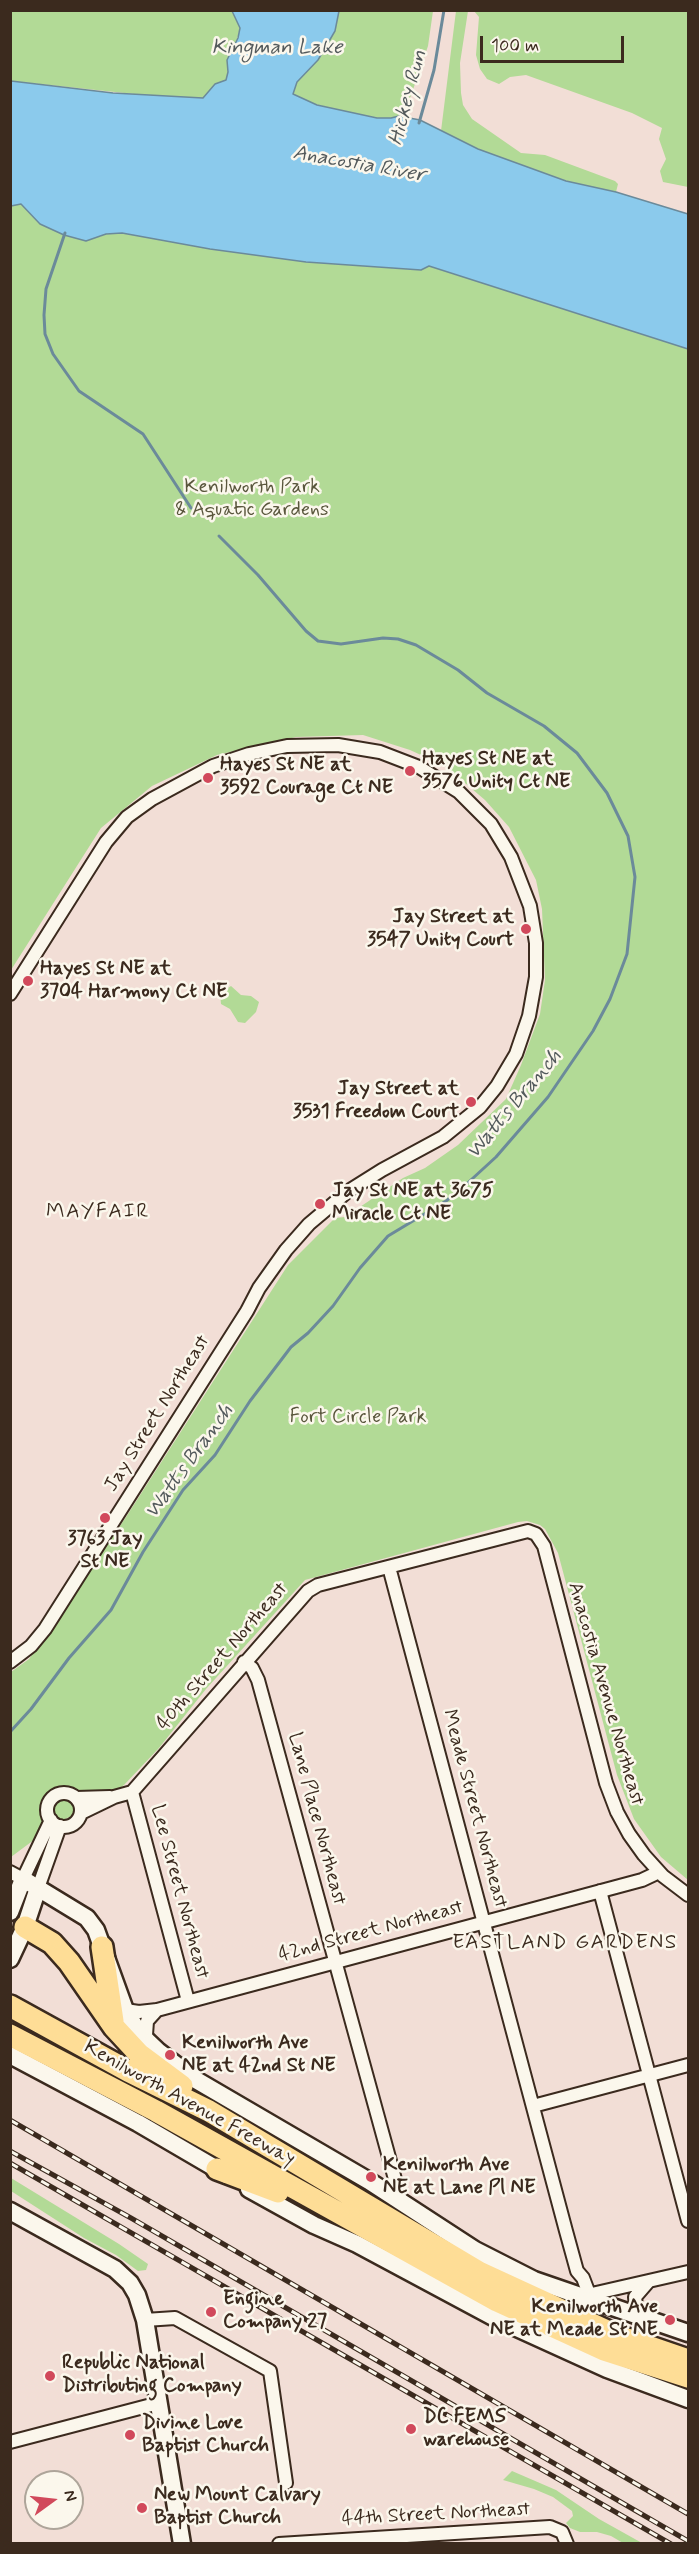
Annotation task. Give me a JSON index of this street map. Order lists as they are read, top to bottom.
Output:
{
  "streets": {
    "highway": ["Kenilworth Avenue Freeway"],
    "street": [
      "Jay Street Northeast",
      "40th Street Northeast",
      "Anacostia Avenue Northeast",
      "Meade Street Northeast",
      "Lane Place Northeast",
      "Lee Street Northeast",
      "42nd Street Northeast",
      "44th Street Northeast"
    ]
  },
  "crossings": [
    ["40th Street Northeast", "Anacostia Avenue Northeast"],
    ["40th Street Northeast", "Meade Street Northeast"],
    ["40th Street Northeast", "Lane Place Northeast"],
    ["40th Street Northeast", "Lee Street Northeast"],
    ["Anacostia Avenue Northeast", "42nd Street Northeast"],
    ["Meade Street Northeast", "42nd Street Northeast"],
    ["Lane Place Northeast", "42nd Street Northeast"],
    ["Lee Street Northeast", "42nd Street Northeast"]
  ],
  "districts": ["MAYFAIR", "EASTLAND GARDENS"],
  "water": [
    "Kingman Lake",
    "Hickey Run",
    "Anacostia River",
    "Watts Branch"
  ],
  "parks": ["Kenilworth Park & Aquatic Gardens", "Fort Circle Park"],
  "places": [
    "Hayes St NE at 3576 Unity Ct NE",
    "Hayes St NE at 3592 Courage Ct NE",
    "Jay Street at 3547 Unity Court",
    "Hayes St NE at 3704 Harmony Ct NE",
    "Jay Street at 3531 Freedom Court",
    "Jay St NE at 3675 Miracle Ct NE",
    "3763 Jay St NE",
    "Kenilworth Ave NE at 42nd St NE",
    "Kenilworth Ave NE at Lane Pl NE",
    "Engine Company 27",
    "Kenilworth Ave NE at Meade St NE",
    "Republic National Distributing Company",
    "DC FEMS warehouse",
    "Divine Love Baptist Church",
    "New Mount Calvary Baptist Church"
  ],
  "scale_bar": "100 m",
  "north": "right"
}
